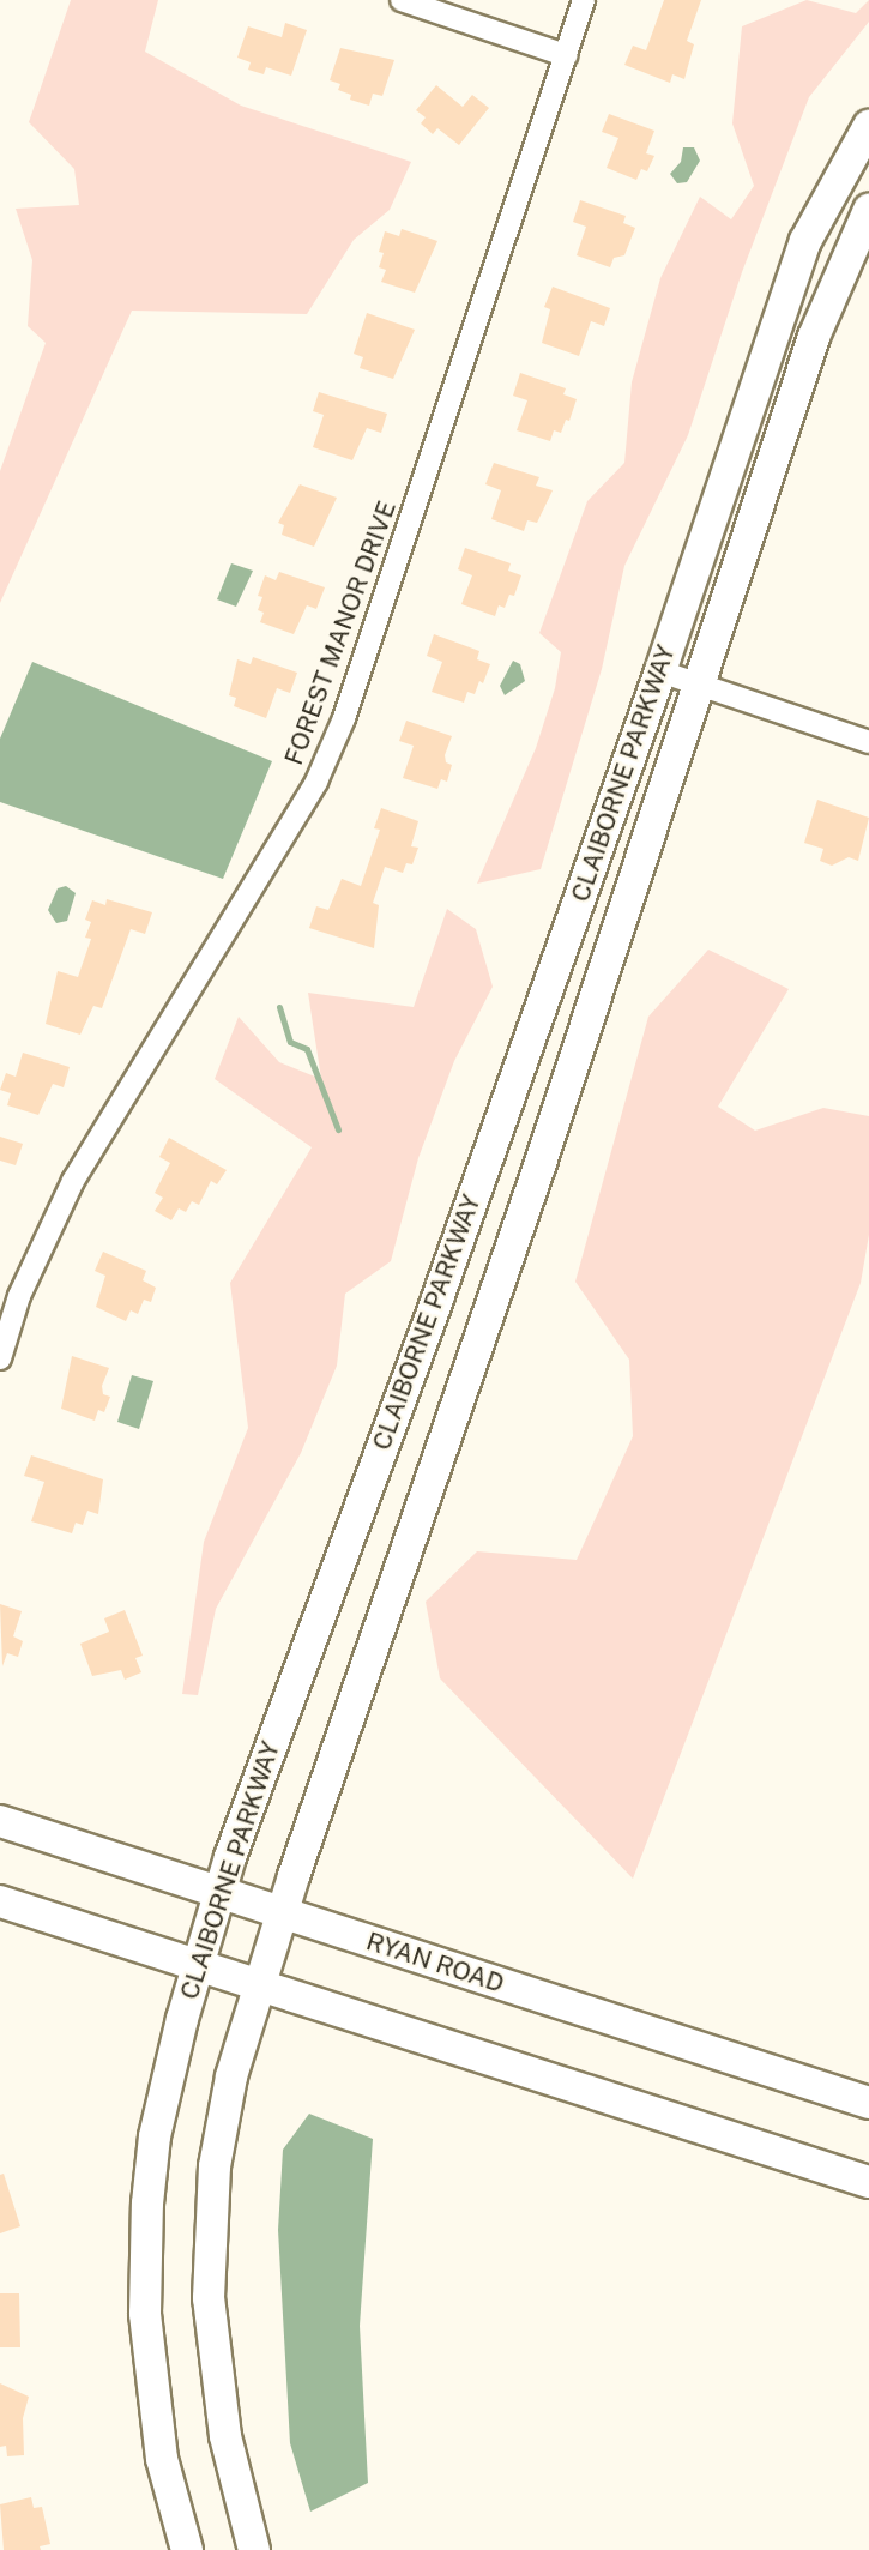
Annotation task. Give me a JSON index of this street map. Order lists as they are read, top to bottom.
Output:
{
  "streets": {
    "main road": ["CLAIBORNE PARKWAY", "RYAN ROAD"],
    "street": ["FOREST MANOR DRIVE"]
  },
  "crossings": [
    ["CLAIBORNE PARKWAY", "RYAN ROAD"]
  ]
}
